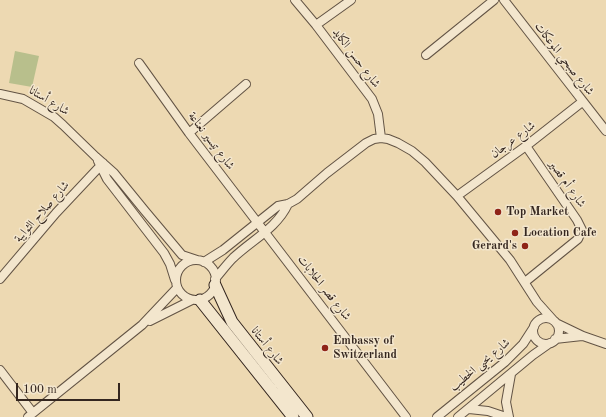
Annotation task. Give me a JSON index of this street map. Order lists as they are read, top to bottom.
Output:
{
  "streets": {
    "street": [
      "شارع حسن الكايد",
      "شارع صبحي الموعكات",
      "شارع أستانا",
      "شارع عرجان",
      "شارع تيسير نعناعة",
      "شارع أم قصير",
      "شارع صلاح الثوايبة",
      "شارع قصر الحلابات",
      "شارع يحيى الخطيب"
    ]
  },
  "crossings": [
    ["شارع صبحي الموعكات", "شارع عرجان"],
    ["شارع أستانا", "شارع صلاح الثوايبة"],
    ["شارع عرجان", "شارع أم قصير"],
    ["شارع تيسير نعناعة", "شارع قصر الحلابات"]
  ],
  "places": [
    "Top Market",
    "Location Cafe",
    "Gerard's",
    "Embassy of Switzerland"
  ],
  "scale_bar": "100 m"
}
